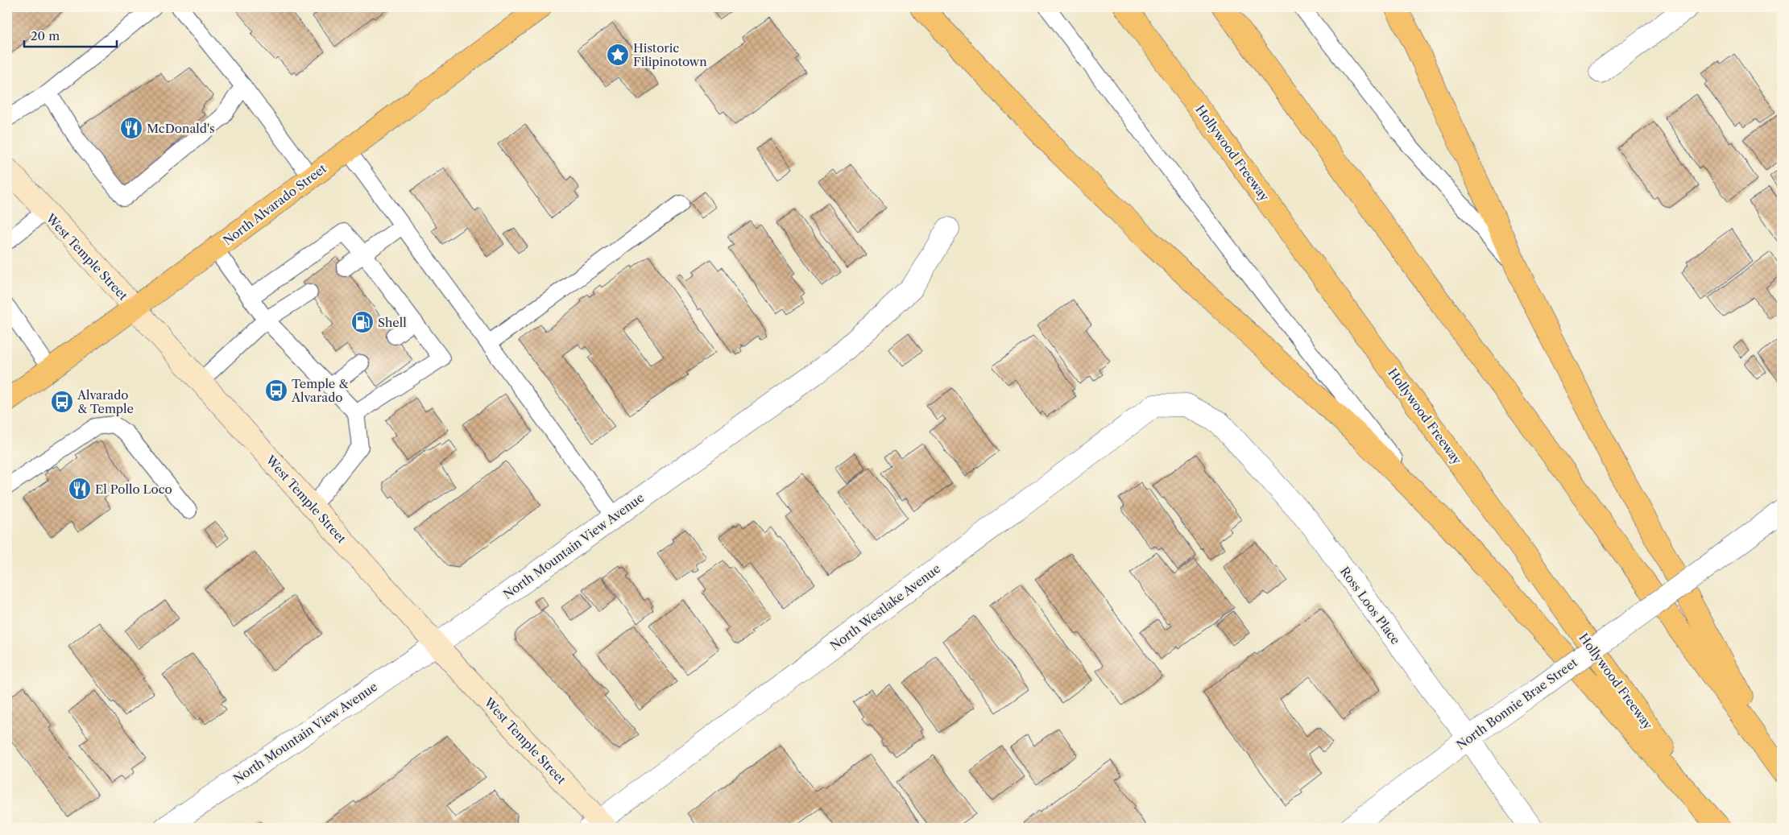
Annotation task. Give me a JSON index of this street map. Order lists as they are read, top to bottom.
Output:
{
  "streets": {
    "main road": ["Hollywood Freeway", "North Alvarado Street", "West Temple Street"],
    "street": [
      "North Mountain View Avenue",
      "Ross Loos Place",
      "North Westlake Avenue",
      "North Bonnie Brae Street"
    ]
  },
  "crossings": [
    ["North Alvarado Street", "West Temple Street"],
    ["West Temple Street", "North Mountain View Avenue"],
    ["West Temple Street", "North Westlake Avenue"],
    ["Ross Loos Place", "North Westlake Avenue"],
    ["Ross Loos Place", "North Bonnie Brae Street"]
  ],
  "places": {
    "place": ["Historic Filipinotown"],
    "restaurant": ["McDonald's", "El Pollo Loco"],
    "fuel station": ["Shell"],
    "bus stop": ["Temple & Alvarado", "Alvarado & Temple"]
  },
  "scale_bar": "20 m"
}
